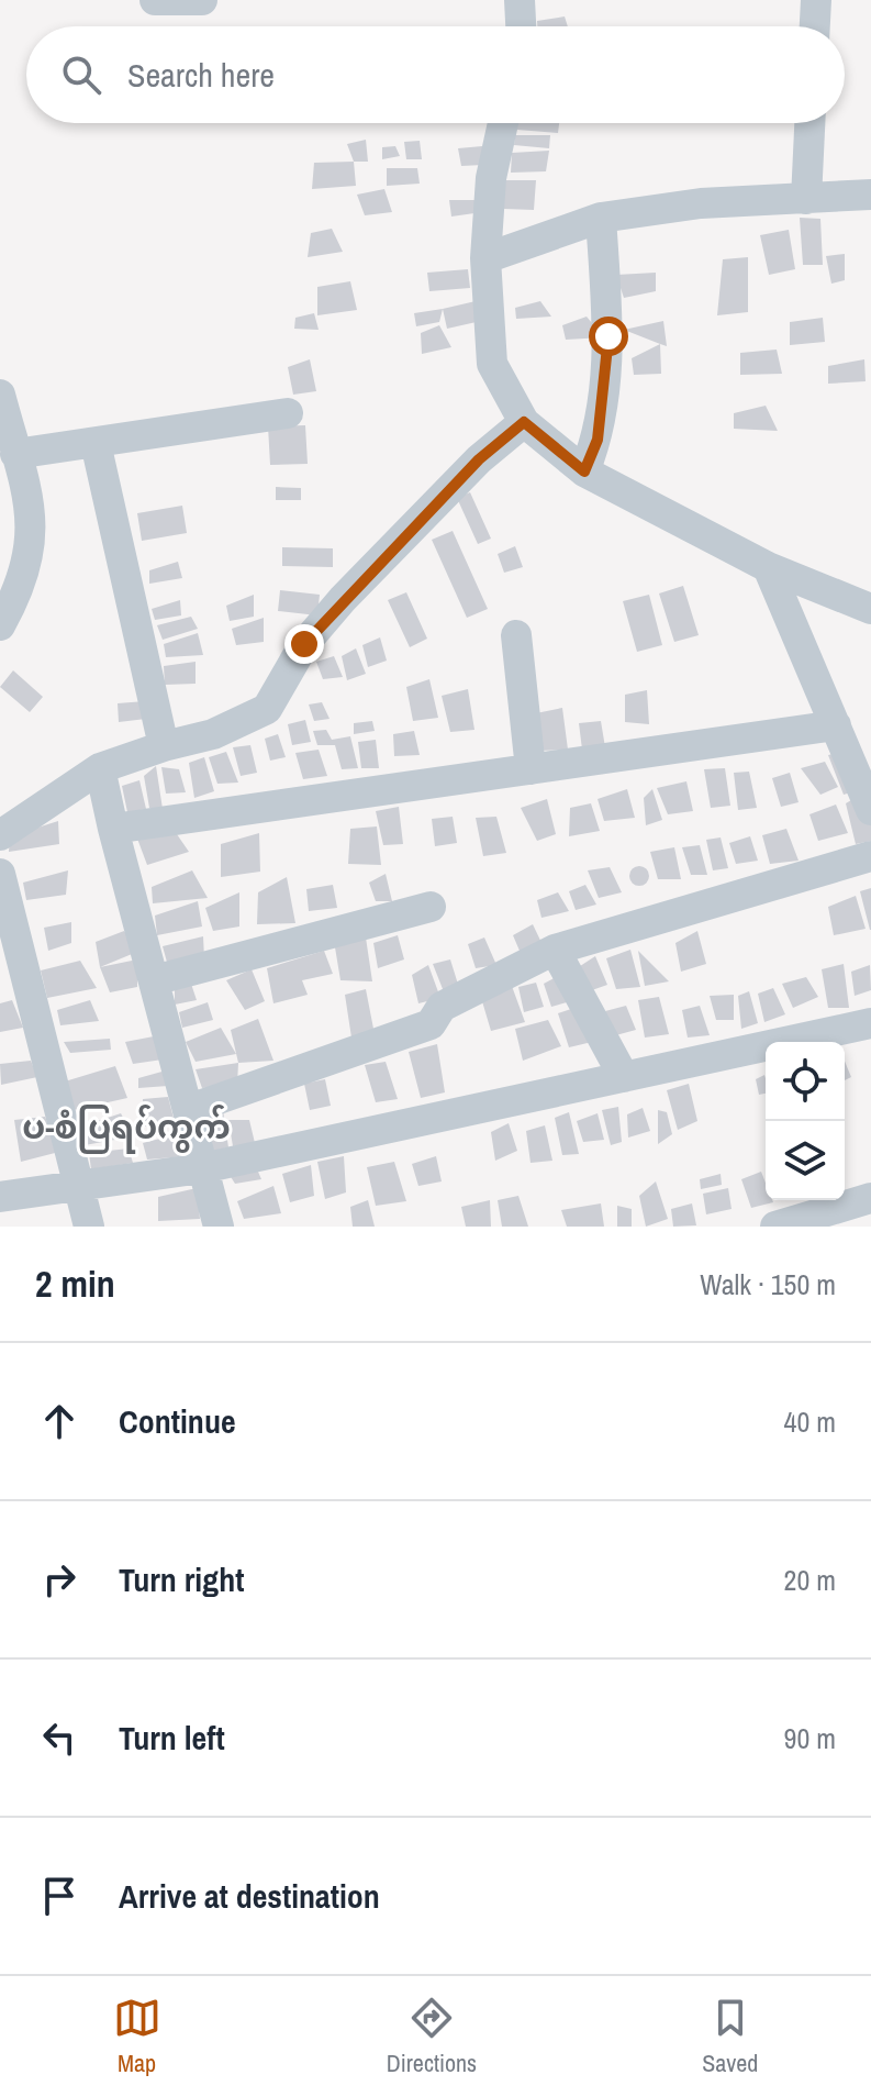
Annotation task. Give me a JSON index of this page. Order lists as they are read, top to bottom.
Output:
{
  "districts": ["ပ-စံပြရပ်ကွက်"],
  "page": {
    "search": "Search here",
    "heading": ["2 min", "Walk · 150 m"],
    "list": [
      ["Continue", "40 m"],
      ["Turn right", "20 m"],
      ["Turn left", "90 m"],
      "Arrive at destination"
    ],
    "nav": ["Map", "Directions", "Saved"]
  }
}
